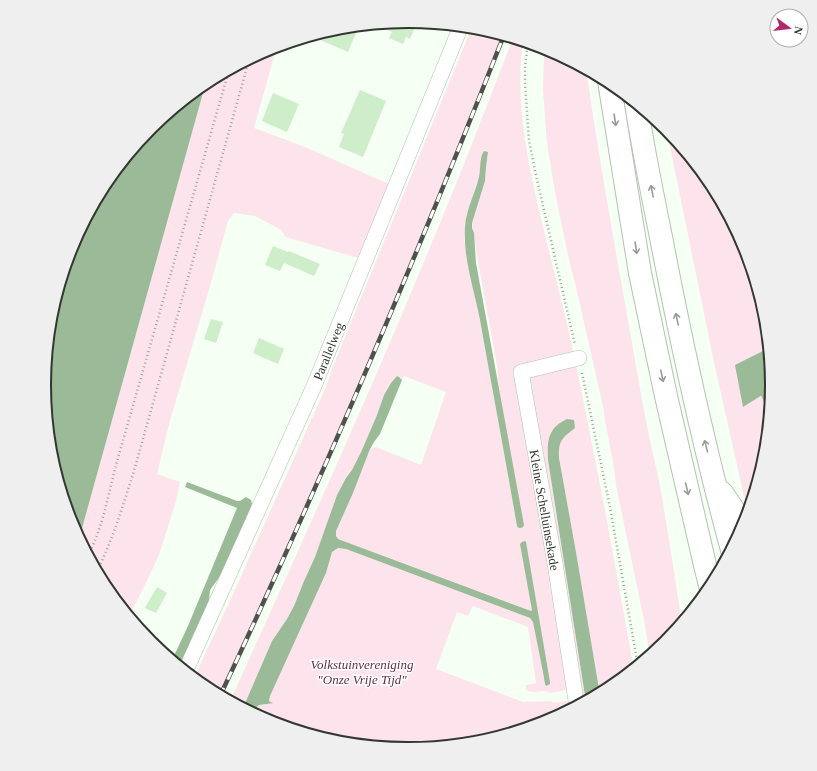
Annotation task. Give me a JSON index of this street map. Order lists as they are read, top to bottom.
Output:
{
  "streets": {
    "street": ["Parallelweg", "Kleine Schelluinsekade"]
  },
  "parks": ["Volkstuinvereniging \"Onze Vrije Tijd\""],
  "north": "right"
}
